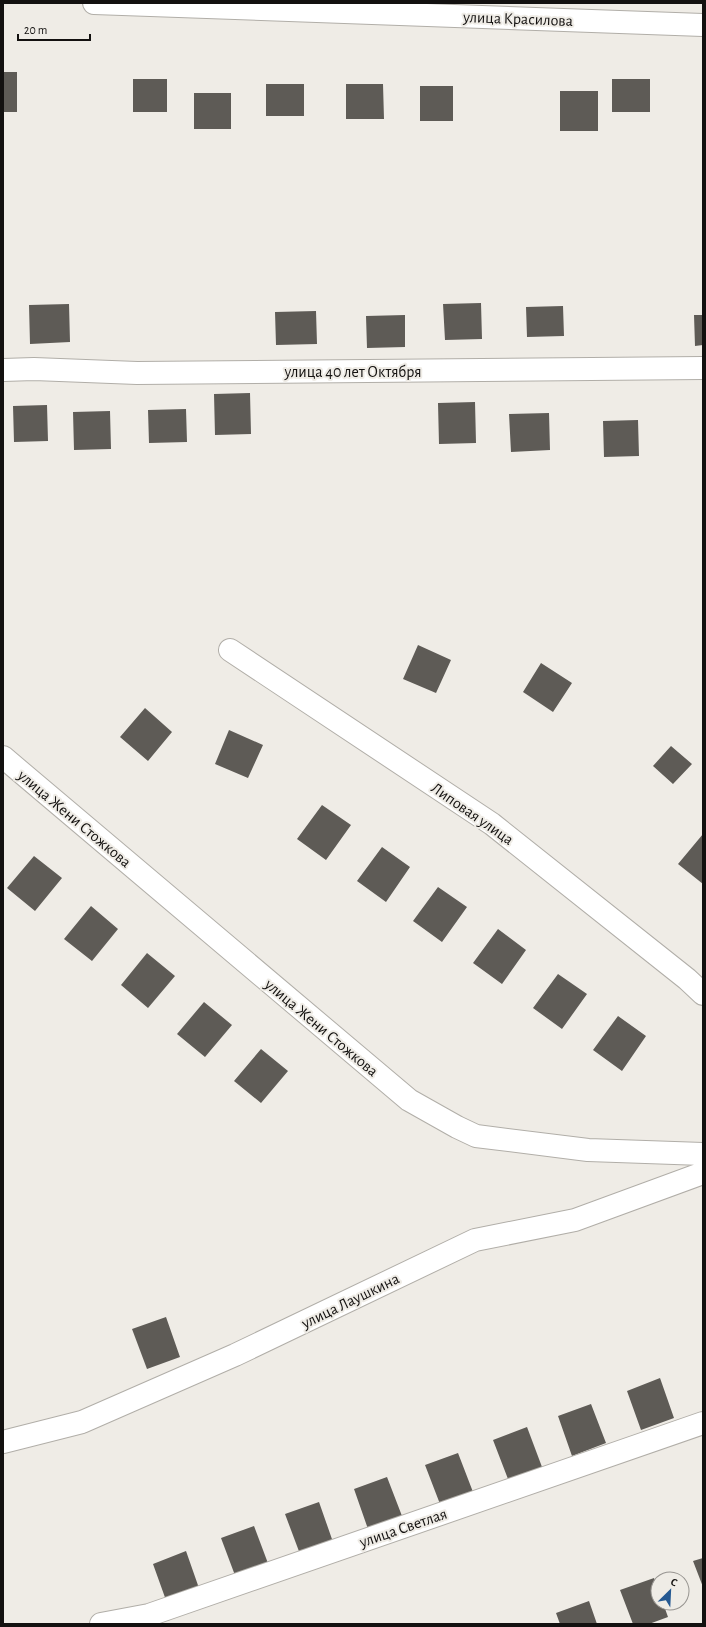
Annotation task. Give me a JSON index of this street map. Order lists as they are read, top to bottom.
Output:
{
  "streets": {
    "street": [
      "улица Красилова",
      "улица 40 лет Октября",
      "Липовая улица",
      "улица Жени Стожкова",
      "улица Лаушкина",
      "улица Светлая"
    ]
  },
  "scale_bar": "20 m",
  "north": "top right"
}
